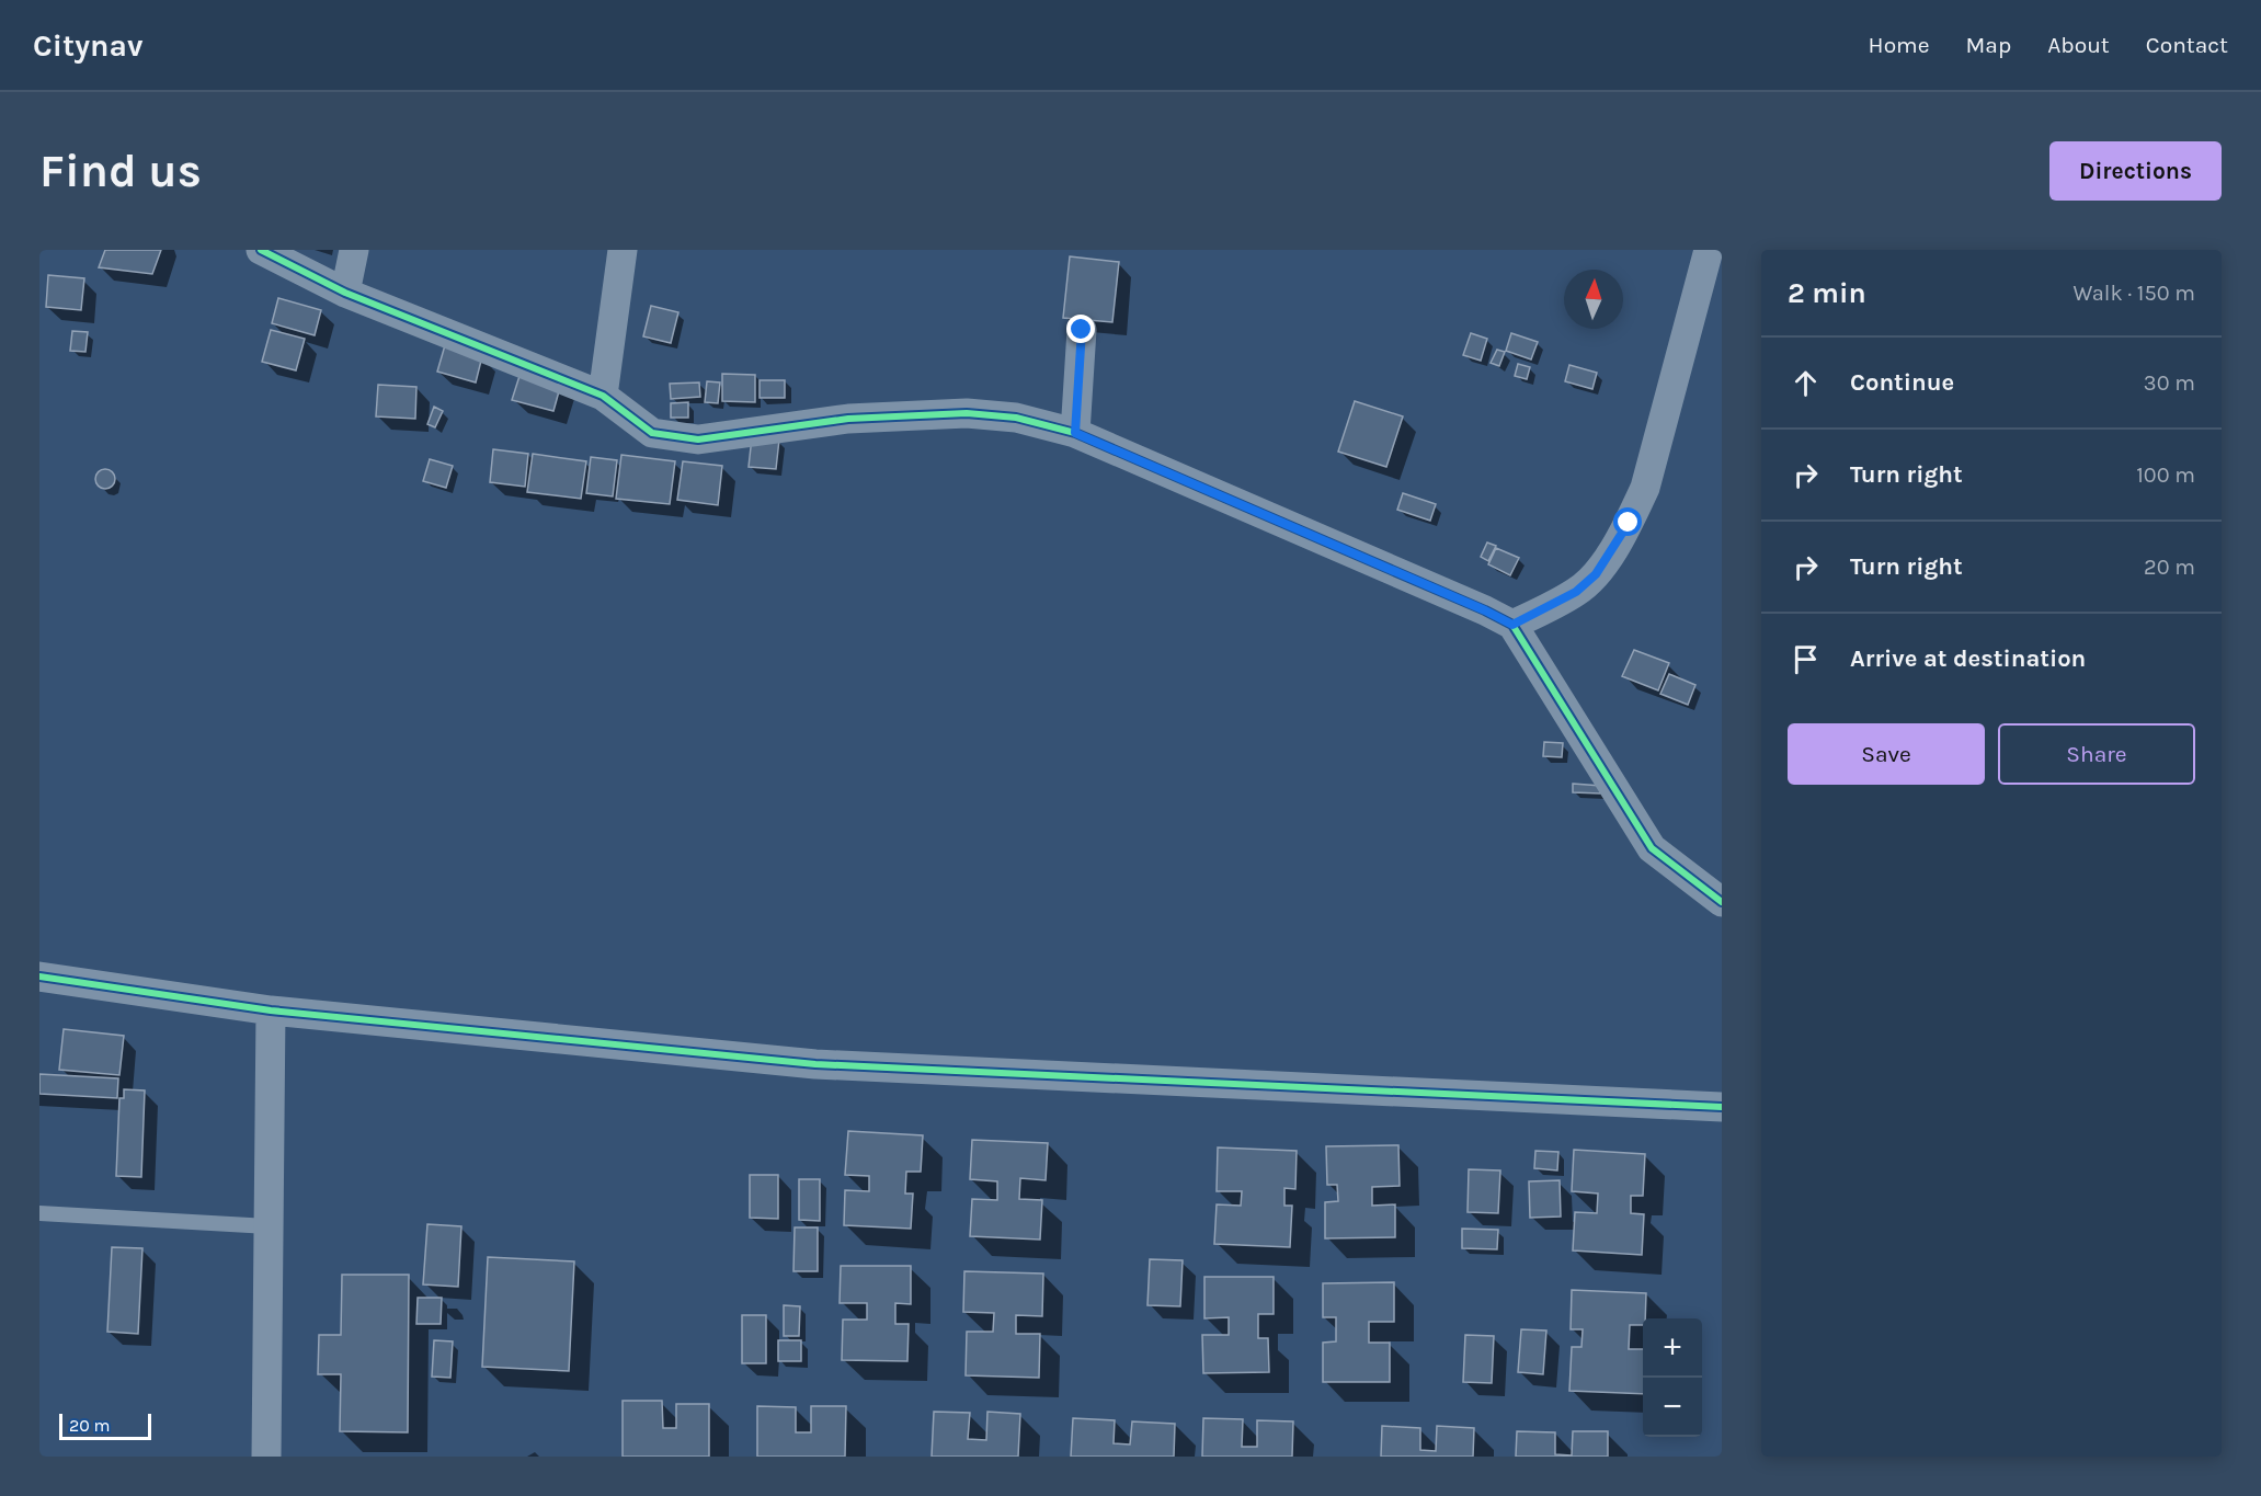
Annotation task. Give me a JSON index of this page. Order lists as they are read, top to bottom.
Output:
{
  "scale_bar": "20 m",
  "north": "top",
  "page": {
    "header": "Citynav",
    "nav": [
      "Home",
      "Map",
      "About",
      "Contact"
    ],
    "buttons": [
      "Directions",
      ["Save", "Share"]
    ],
    "title": "Find us",
    "heading": ["2 min", "Walk · 150 m"],
    "list": [
      ["Continue", "30 m"],
      ["Turn right", "100 m"],
      ["Turn right", "20 m"],
      "Arrive at destination"
    ],
    "map_buttons": ["+", "−"],
    "scale": "20 m"
  }
}
